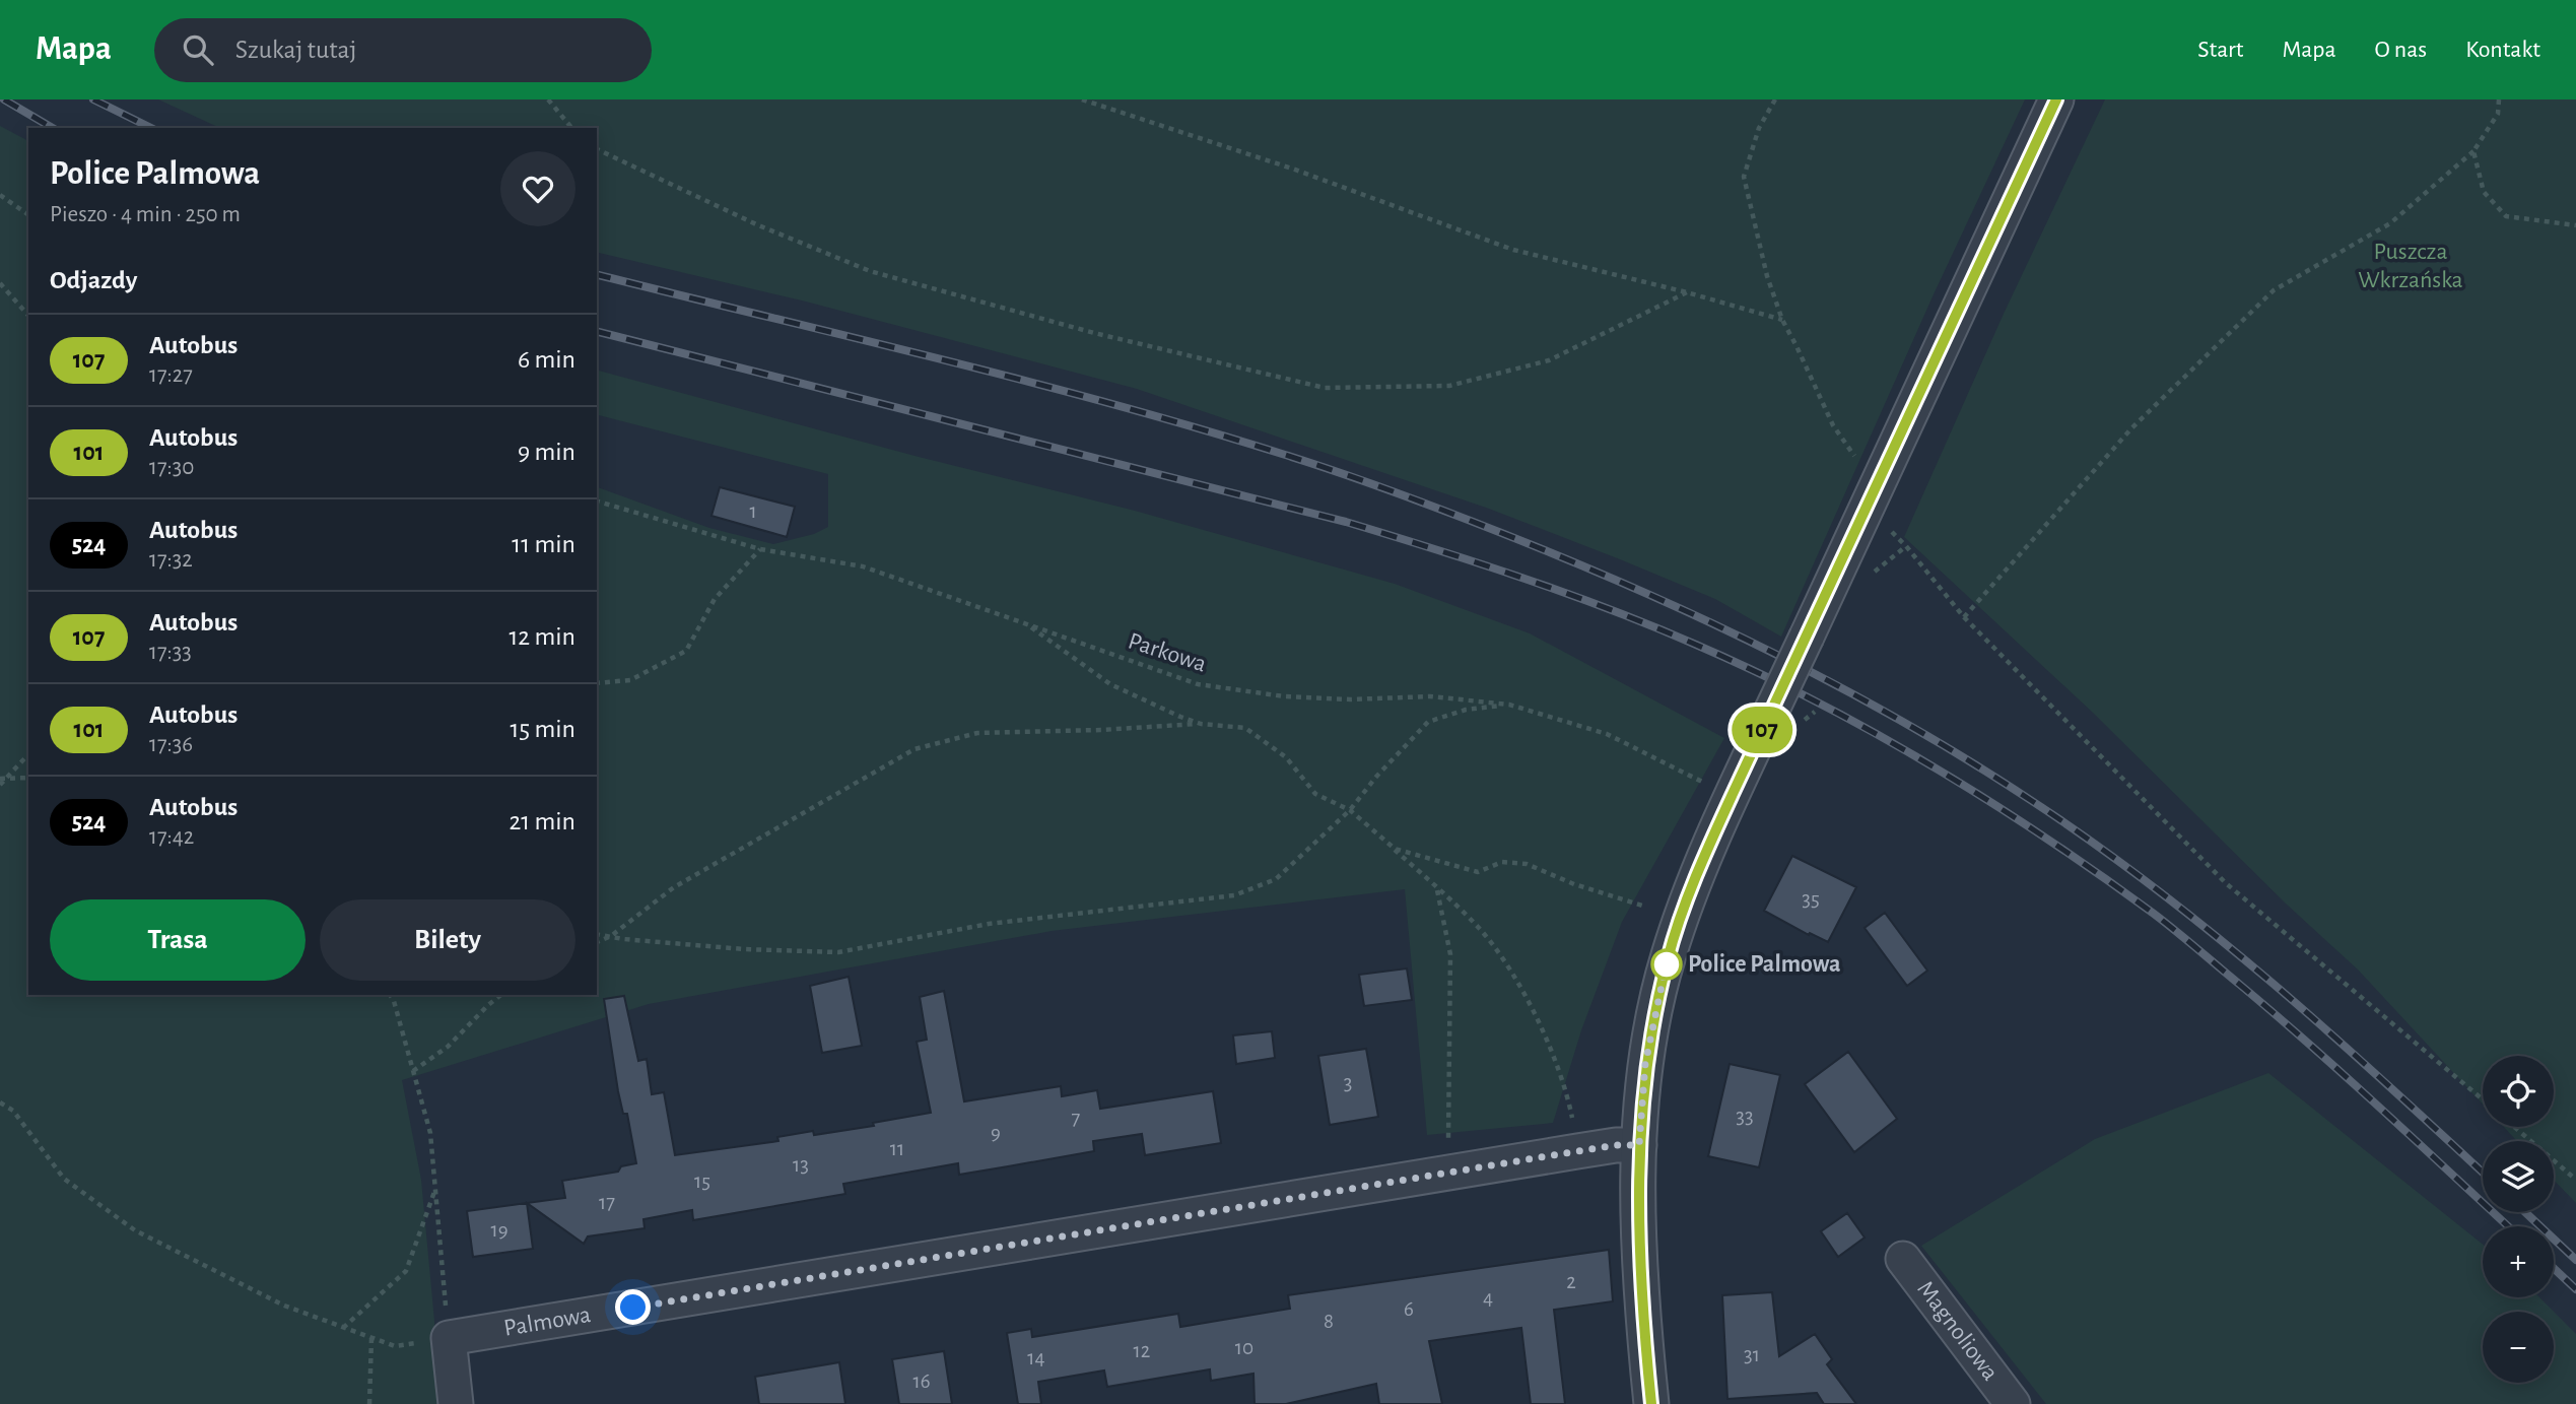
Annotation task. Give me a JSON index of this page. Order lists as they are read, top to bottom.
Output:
{
  "streets": {
    "street": ["Palmowa", "Magnoliowa"],
    "path": ["Parkowa"]
  },
  "parks": ["Puszcza Wkrzańska"],
  "places": ["Police Palmowa"],
  "lines": ["bus line 107"],
  "house_numbers": [
    "1",
    "35",
    "3",
    "33",
    "7",
    "9",
    "11",
    "13",
    "15",
    "17",
    "19",
    "2",
    "4",
    "6",
    "8",
    "10",
    "12",
    "31",
    "14",
    "16"
  ],
  "page": {
    "header": "Mapa",
    "search": "Szukaj tutaj",
    "nav": [
      "Start",
      "Mapa",
      "O nas",
      "Kontakt"
    ],
    "on_map": "107",
    "heading": [
      ["Police Palmowa", "Pieszo · 4 min · 250 m"],
      "Odjazdy"
    ],
    "list": [
      {
        "mark": "107",
        "name": "Autobus",
        "note": "17:27",
        "value": "6 min"
      },
      {
        "mark": "101",
        "name": "Autobus",
        "note": "17:30",
        "value": "9 min"
      },
      {
        "mark": "524",
        "name": "Autobus",
        "note": "17:32",
        "value": "11 min"
      },
      {
        "mark": "107",
        "name": "Autobus",
        "note": "17:33",
        "value": "12 min"
      },
      {
        "mark": "101",
        "name": "Autobus",
        "note": "17:36",
        "value": "15 min"
      },
      {
        "mark": "524",
        "name": "Autobus",
        "note": "17:42",
        "value": "21 min"
      }
    ],
    "buttons": ["Trasa", "Bilety"],
    "map_buttons": ["+", "−"]
  }
}
